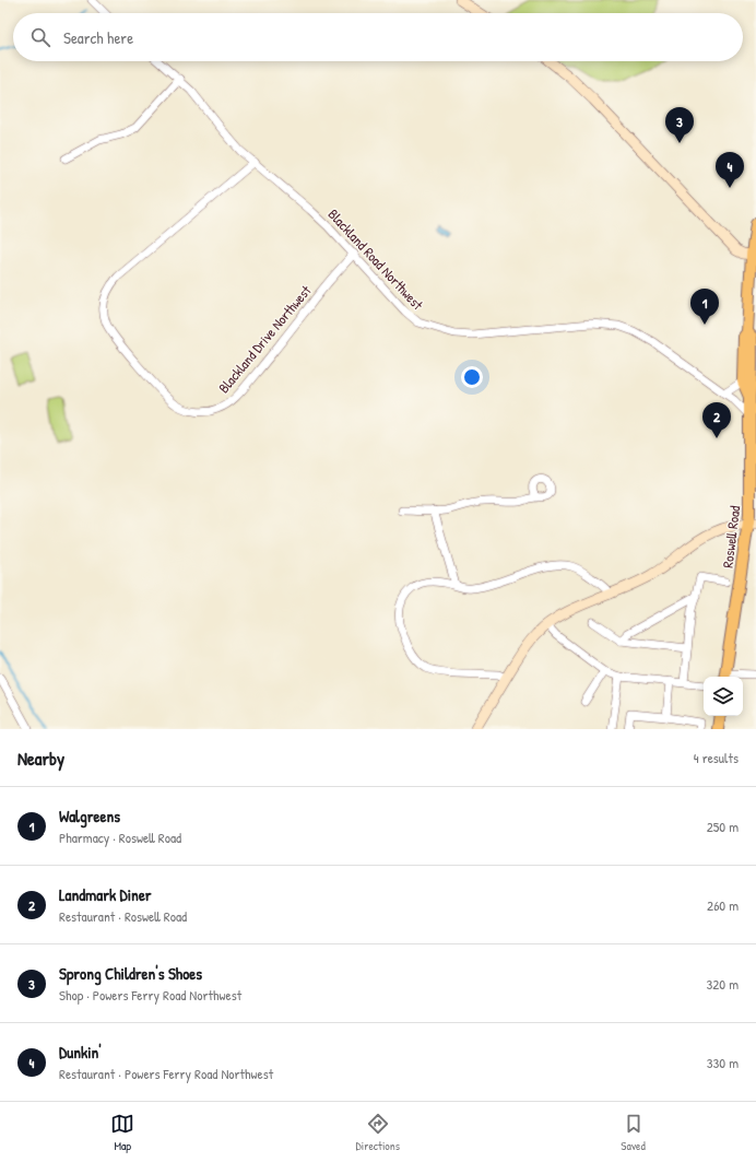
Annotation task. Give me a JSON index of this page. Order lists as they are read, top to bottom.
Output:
{
  "streets": {
    "main road": ["Roswell Road"],
    "street": ["Blackland Road Northwest", "Blackland Drive Northwest"]
  },
  "crossings": [
    ["Blackland Road Northwest", "Blackland Drive Northwest"],
    ["Blackland Road Northwest", "Roswell Road"]
  ],
  "page": {
    "search": "Search here",
    "pins": [
      "3",
      "4",
      "1",
      "2"
    ],
    "heading": ["Nearby", "4 results"],
    "list": [
      {
        "mark": "1",
        "name": "Walgreens",
        "note": "Pharmacy · Roswell Road",
        "value": "250 m"
      },
      {
        "mark": "2",
        "name": "Landmark Diner",
        "note": "Restaurant · Roswell Road",
        "value": "260 m"
      },
      {
        "mark": "3",
        "name": "Sprong Children's Shoes",
        "note": "Shop · Powers Ferry Road Northwest",
        "value": "320 m"
      },
      {
        "mark": "4",
        "name": "Dunkin'",
        "note": "Restaurant · Powers Ferry Road Northwest",
        "value": "330 m"
      }
    ],
    "nav": ["Map", "Directions", "Saved"]
  }
}
